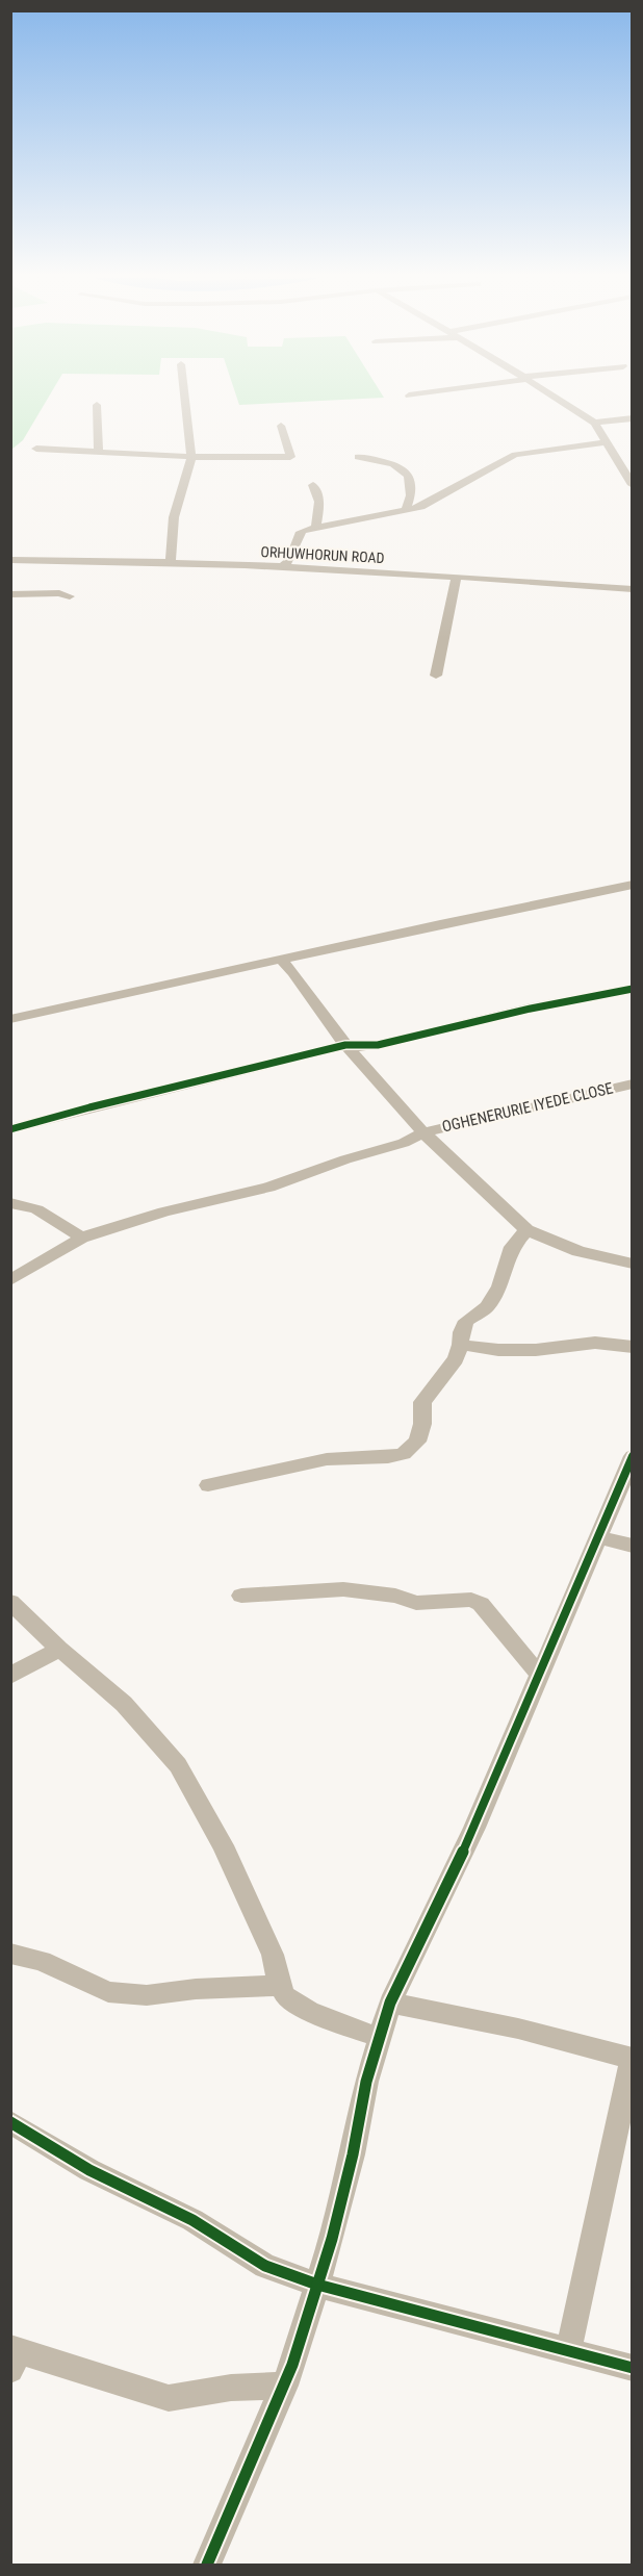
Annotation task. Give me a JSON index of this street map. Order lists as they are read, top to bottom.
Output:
{
  "streets": {
    "street": ["ORHUWHORUN ROAD", "OGHENERURIE IYEDE CLOSE"]
  }
}
